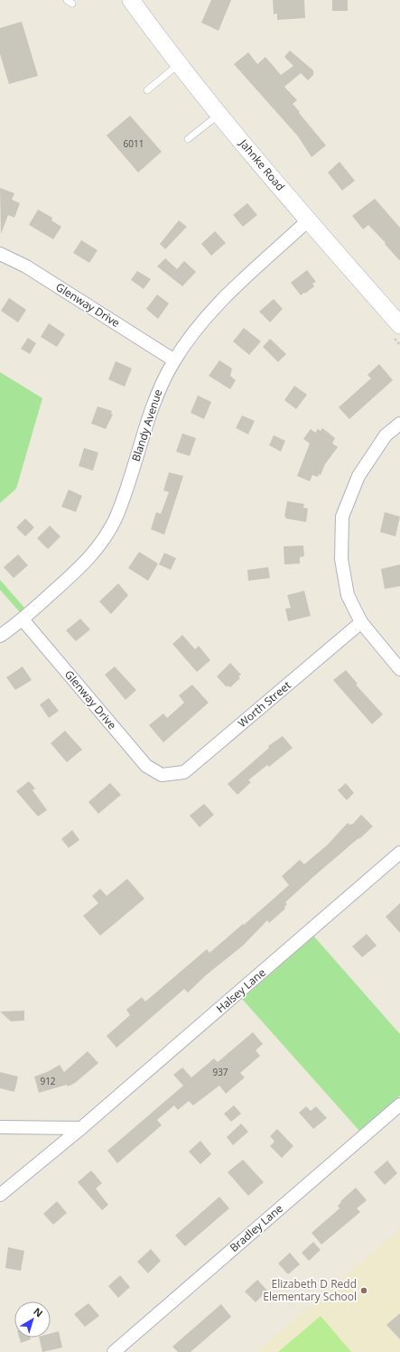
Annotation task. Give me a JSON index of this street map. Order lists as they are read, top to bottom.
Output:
{
  "streets": {
    "main road": ["Jahnke Road"],
    "street": [
      "Glenway Drive",
      "Blandy Avenue",
      "Worth Street",
      "Halsey Lane",
      "Bradley Lane"
    ]
  },
  "crossings": [
    ["Jahnke Road", "Blandy Avenue"],
    ["Glenway Drive", "Blandy Avenue"],
    ["Glenway Drive", "Worth Street"]
  ],
  "places": ["Elizabeth D Redd Elementary School"],
  "house_numbers": ["6011", "937", "912"],
  "north": "top right"
}
